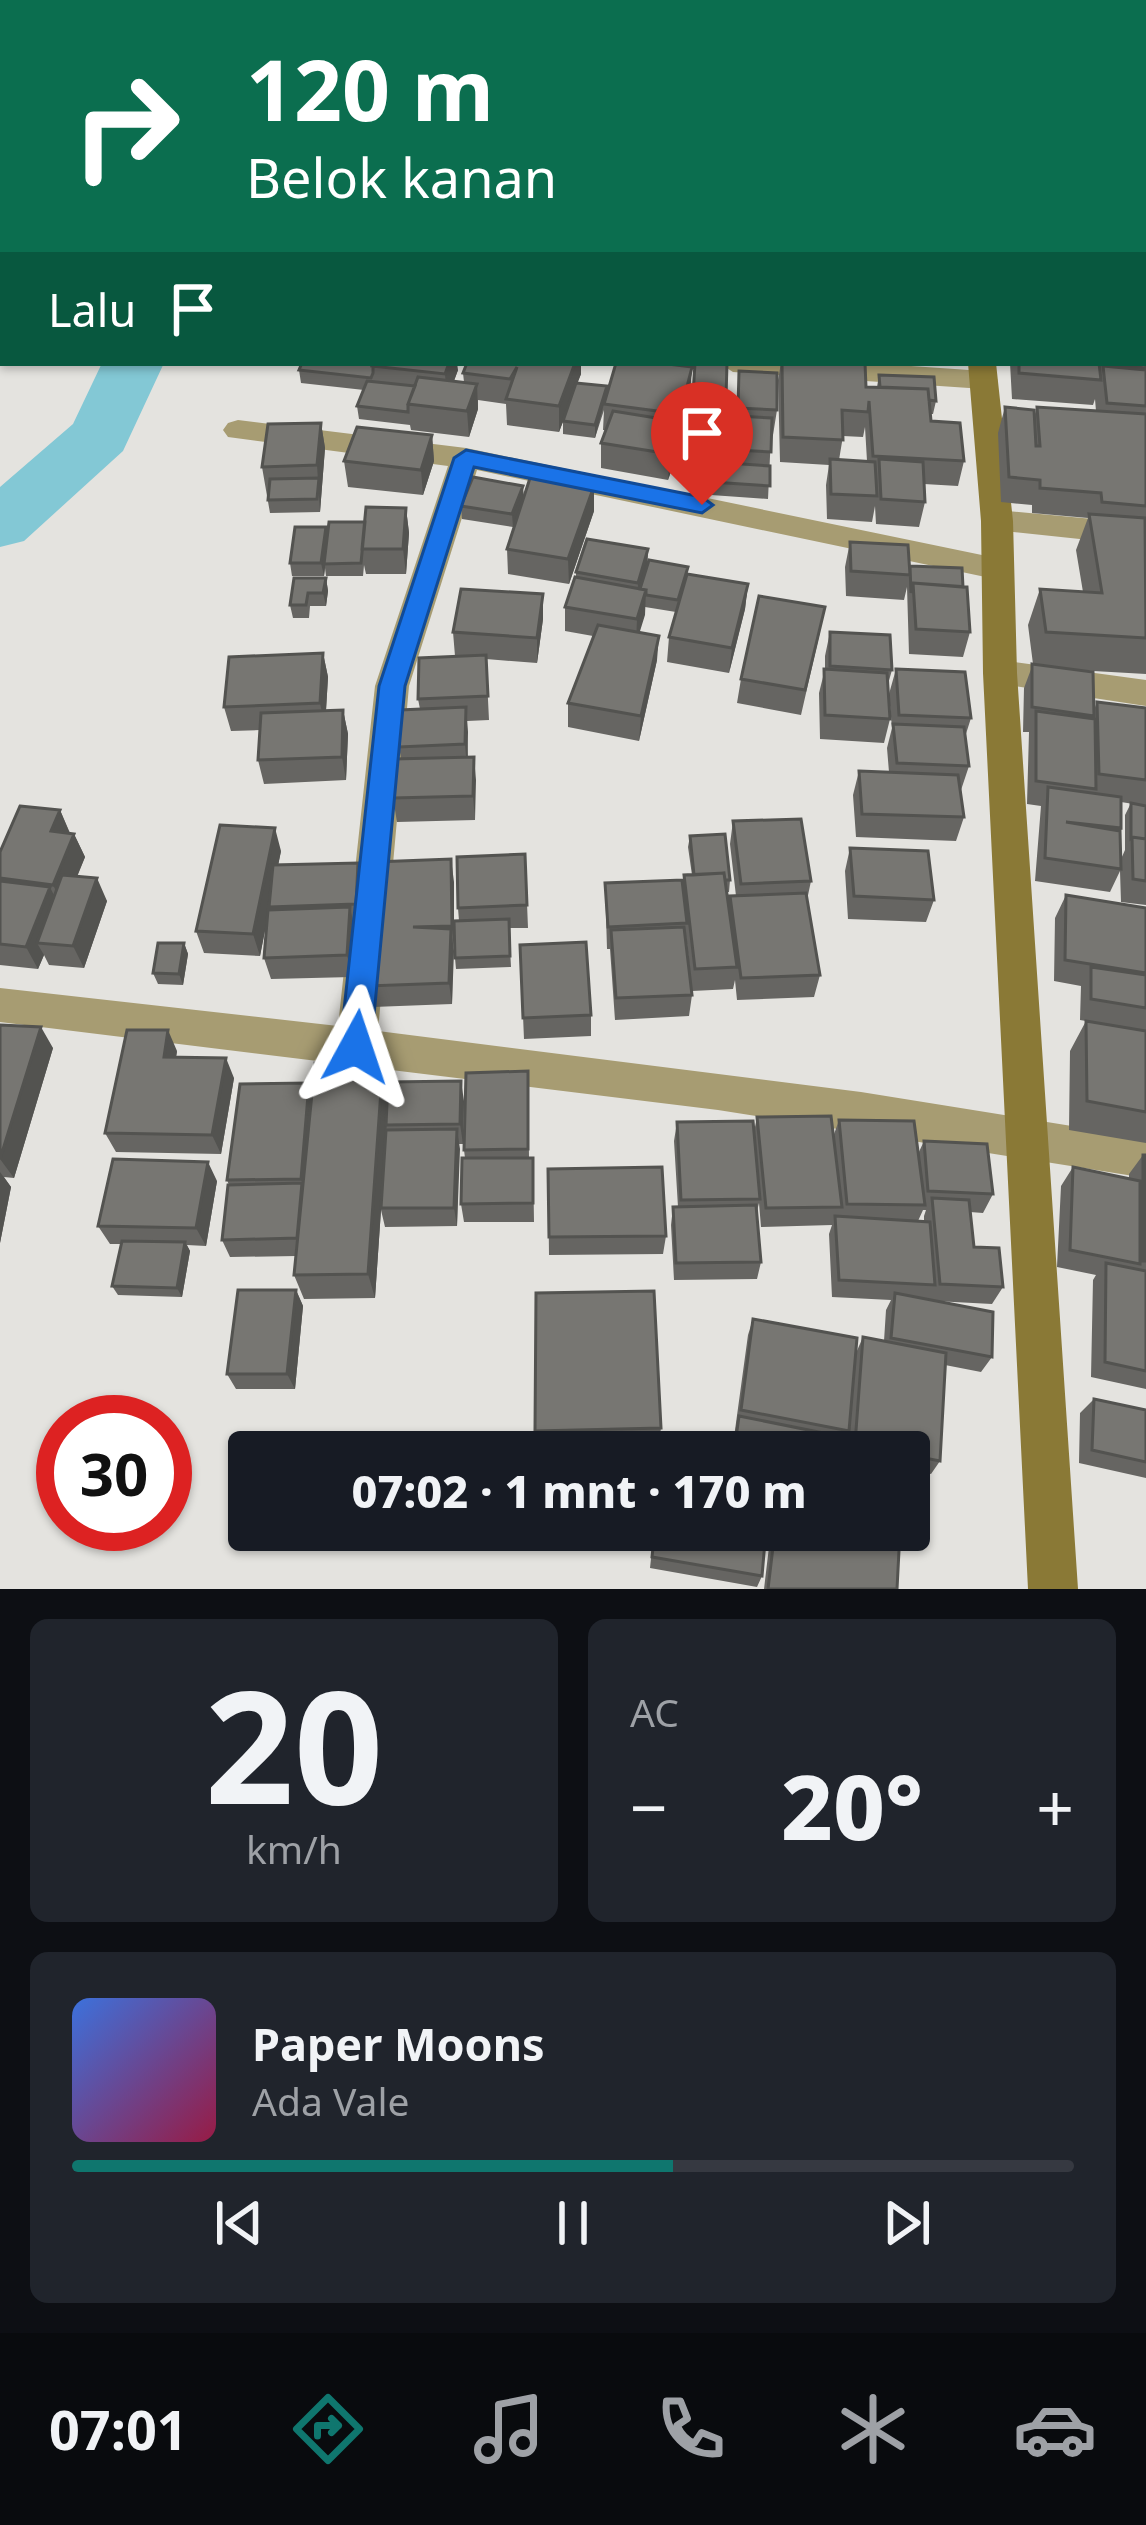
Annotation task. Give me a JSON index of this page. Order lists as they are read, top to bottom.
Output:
{
  "page": {
    "turn": ["120 m", "Belok kanan"],
    "then": "Lalu",
    "limit": "30",
    "trip": "07:02 · 1 mnt · 170 m",
    "tile": [
      ["20", "km/h"],
      "AC"
    ],
    "heat": ["−", "20°", "+"],
    "song": ["Paper Moons", "Ada Vale"],
    "tabs": "07:01"
  }
}
